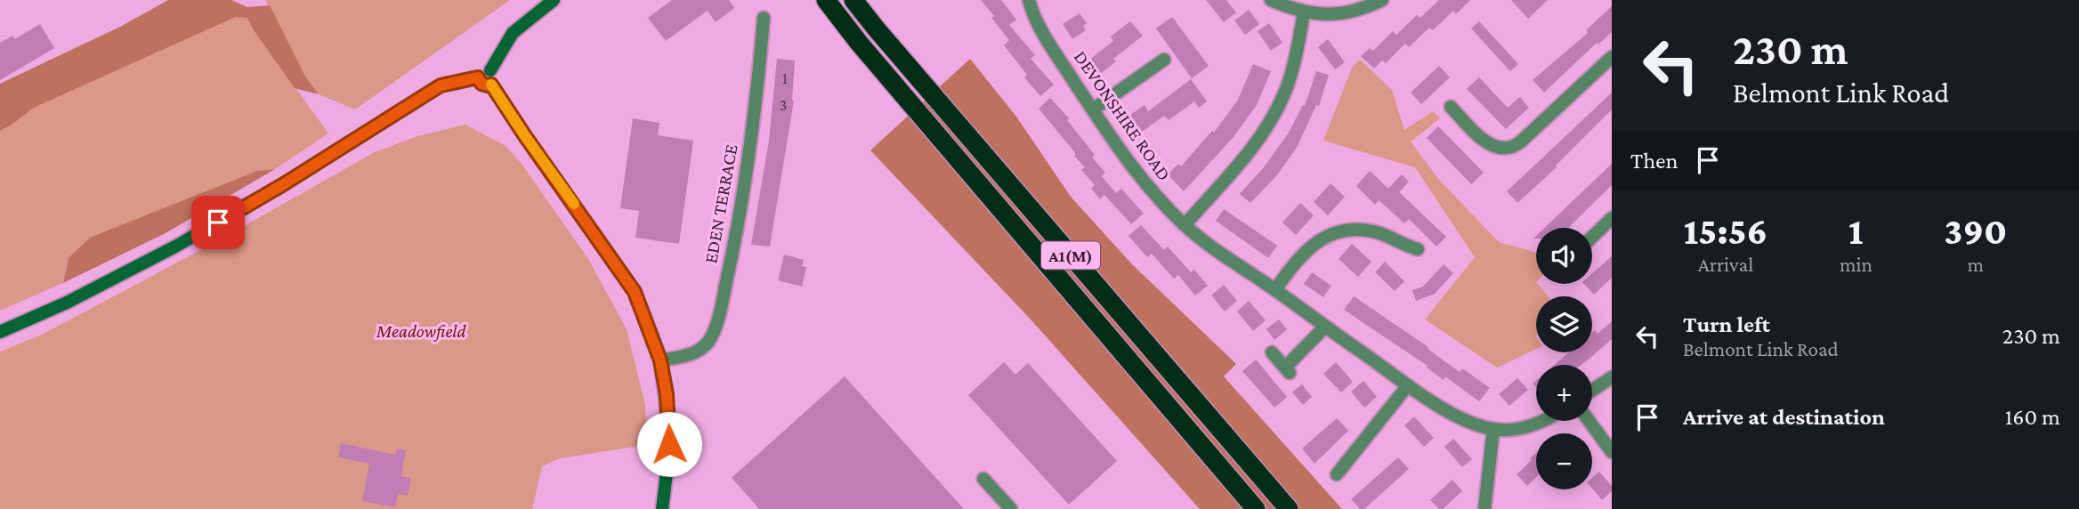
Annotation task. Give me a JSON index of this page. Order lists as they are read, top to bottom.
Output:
{
  "streets": {
    "highway": ["A1(M)"],
    "street": ["DEVONSHIRE ROAD", "EDEN TERRACE"]
  },
  "parks": ["Meadowfield"],
  "house_numbers": ["1", "3"],
  "page": {
    "turn": ["230 m", "Belmont Link Road"],
    "then": "Then",
    "eta": [
      "15:56",
      "Arrival",
      "1",
      "min",
      "390",
      "m"
    ],
    "map_buttons": ["+", "−"],
    "list": [
      {
        "name": "Turn left",
        "note": "Belmont Link Road",
        "value": "230 m"
      },
      {
        "name": "Arrive at destination",
        "value": "160 m"
      }
    ]
  }
}
